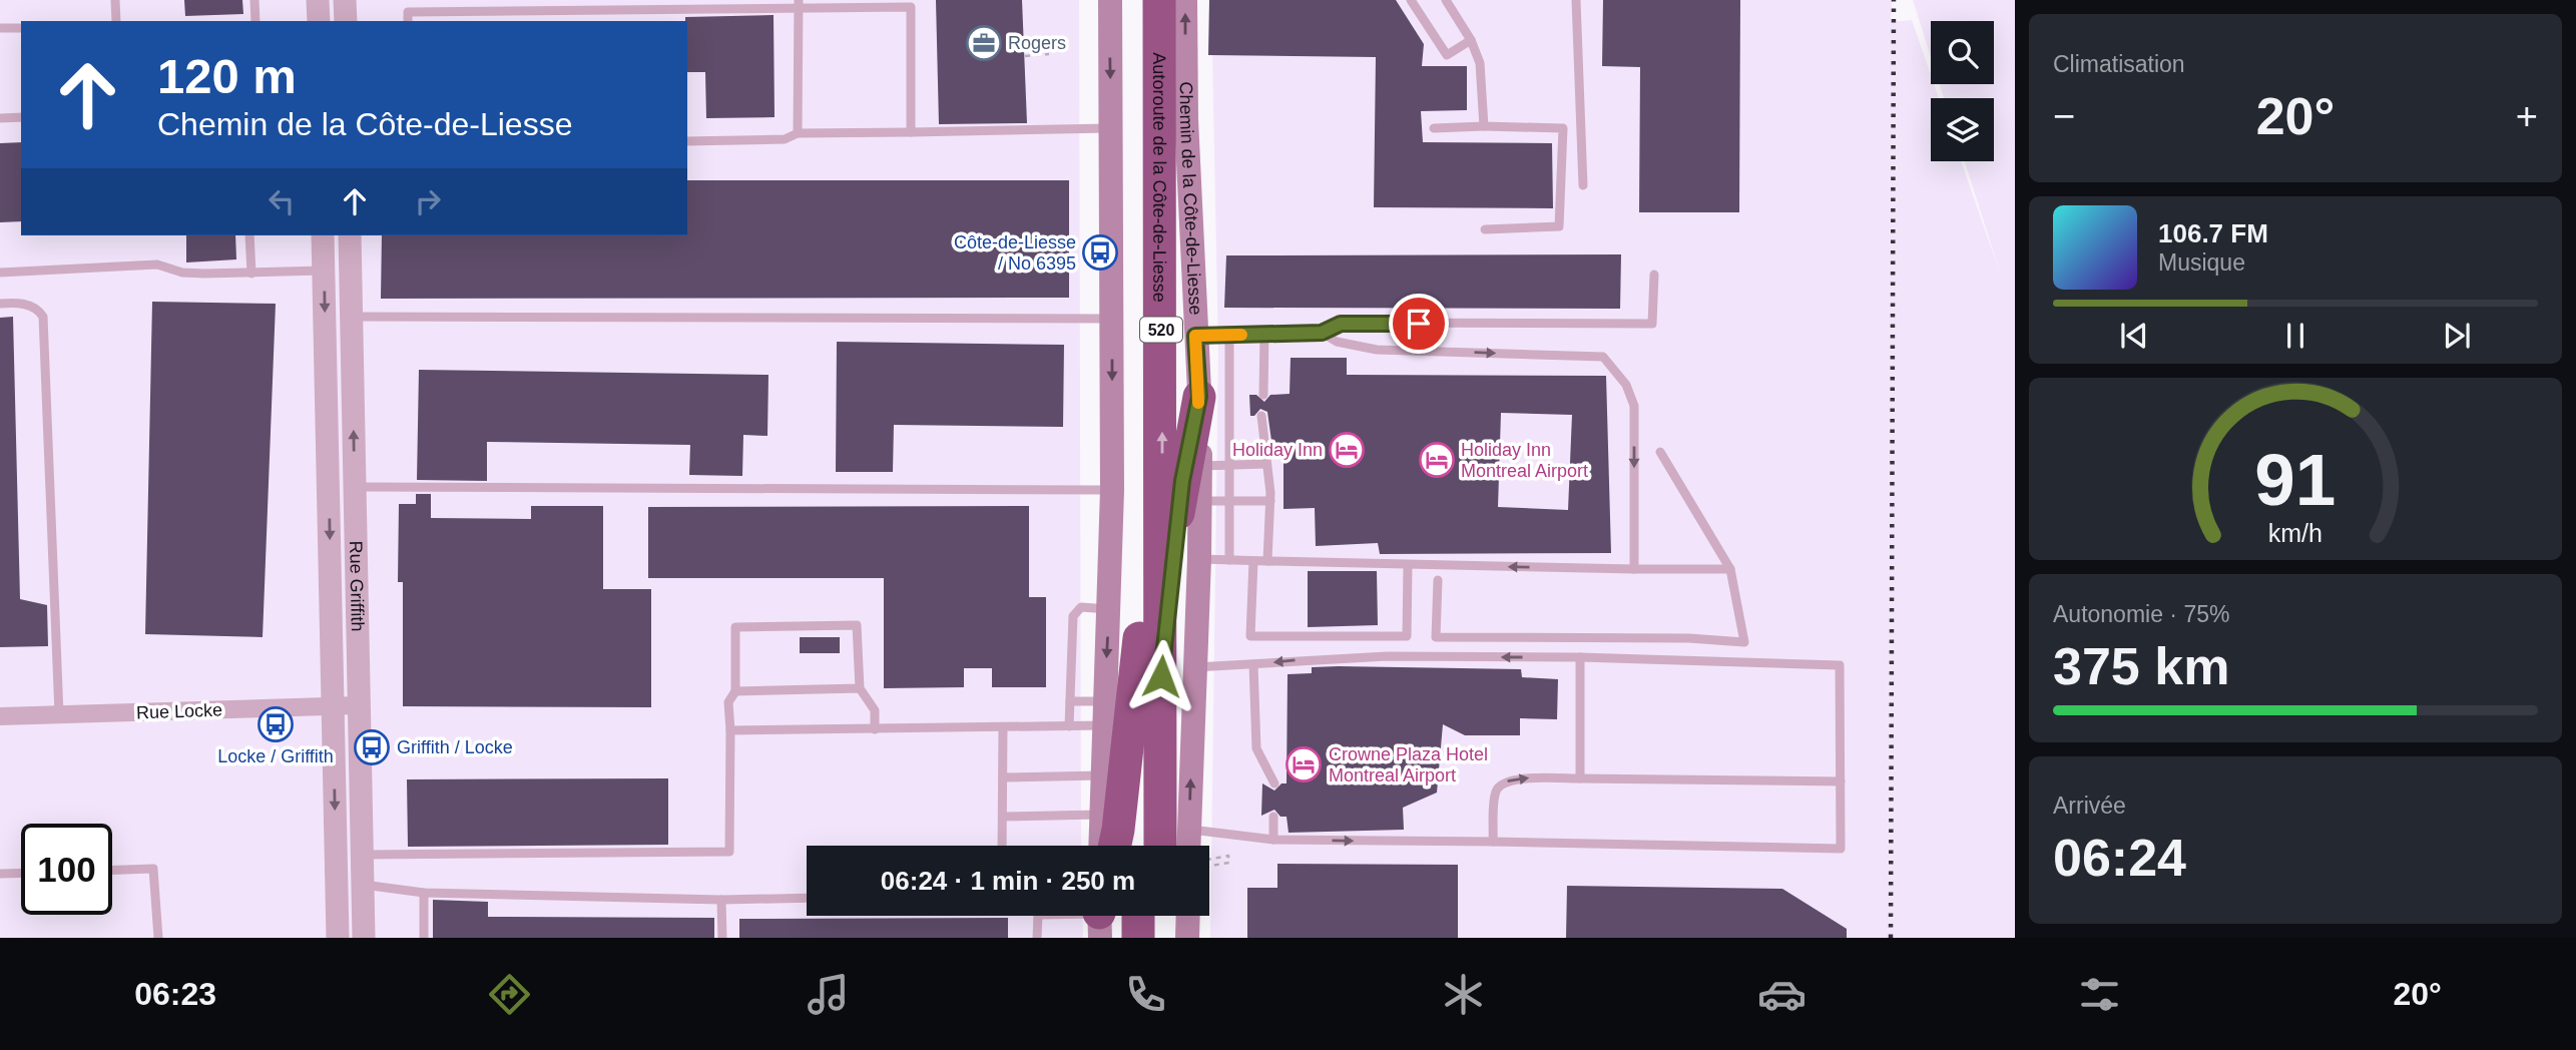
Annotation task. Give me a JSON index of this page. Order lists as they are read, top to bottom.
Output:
{
  "streets": {
    "highway": ["Autoroute de la Côte-de-Liesse", "520"],
    "main road": ["Chemin de la Côte-de-Liesse"],
    "street": ["Rue Griffith", "Rue Locke"]
  },
  "crossings": [
    ["Rue Griffith", "Rue Locke"]
  ],
  "places": {
    "office": ["Rogers"],
    "bus stop": ["Côte-de-Liesse / No 6395", "Locke / Griffith", "Griffith / Locke"],
    "hotel": ["Holiday Inn", "Holiday Inn Montreal Airport", "Crowne Plaza Hotel Montreal Airport"]
  },
  "page": {
    "tile": [
      "Climatisation",
      ["Autonomie · 75%", "375 km"],
      ["Arrivée", "06:24"]
    ],
    "turn": ["120 m", "Chemin de la Côte-de-Liesse"],
    "heat": ["−", "20°", "+"],
    "song": ["106.7 FM", "Musique"],
    "limit": "100",
    "trip": "06:24 · 1 min · 250 m",
    "tabs": ["06:23", "20°"],
    "gauge": ["91", "km/h"]
  }
}
